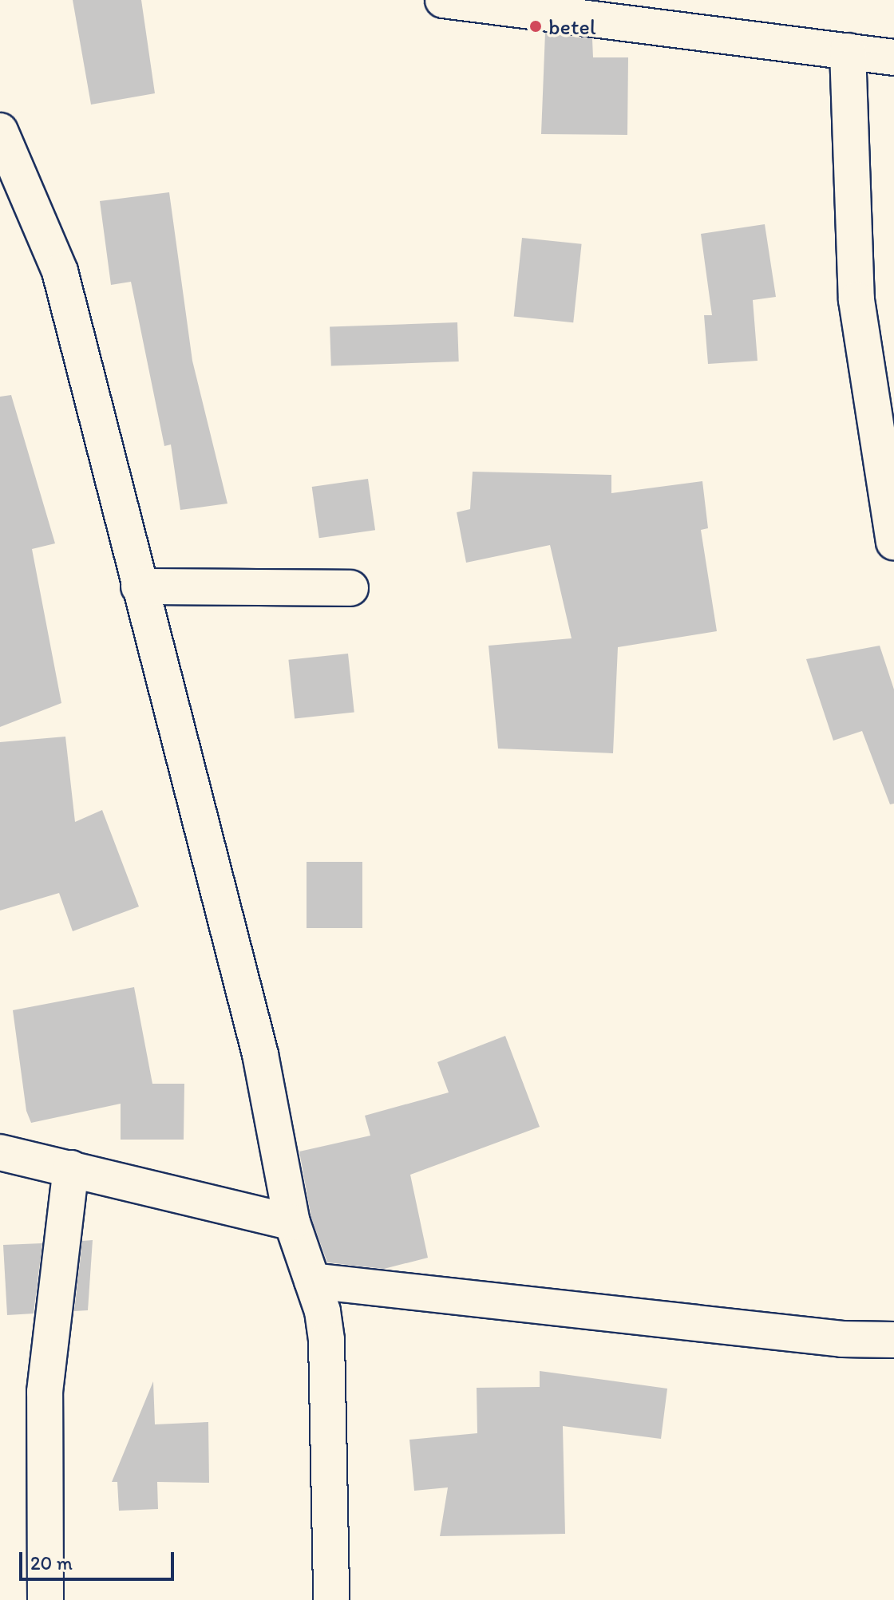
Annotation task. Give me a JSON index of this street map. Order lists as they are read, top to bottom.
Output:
{
  "places": ["betel"],
  "scale_bar": "20 m"
}
